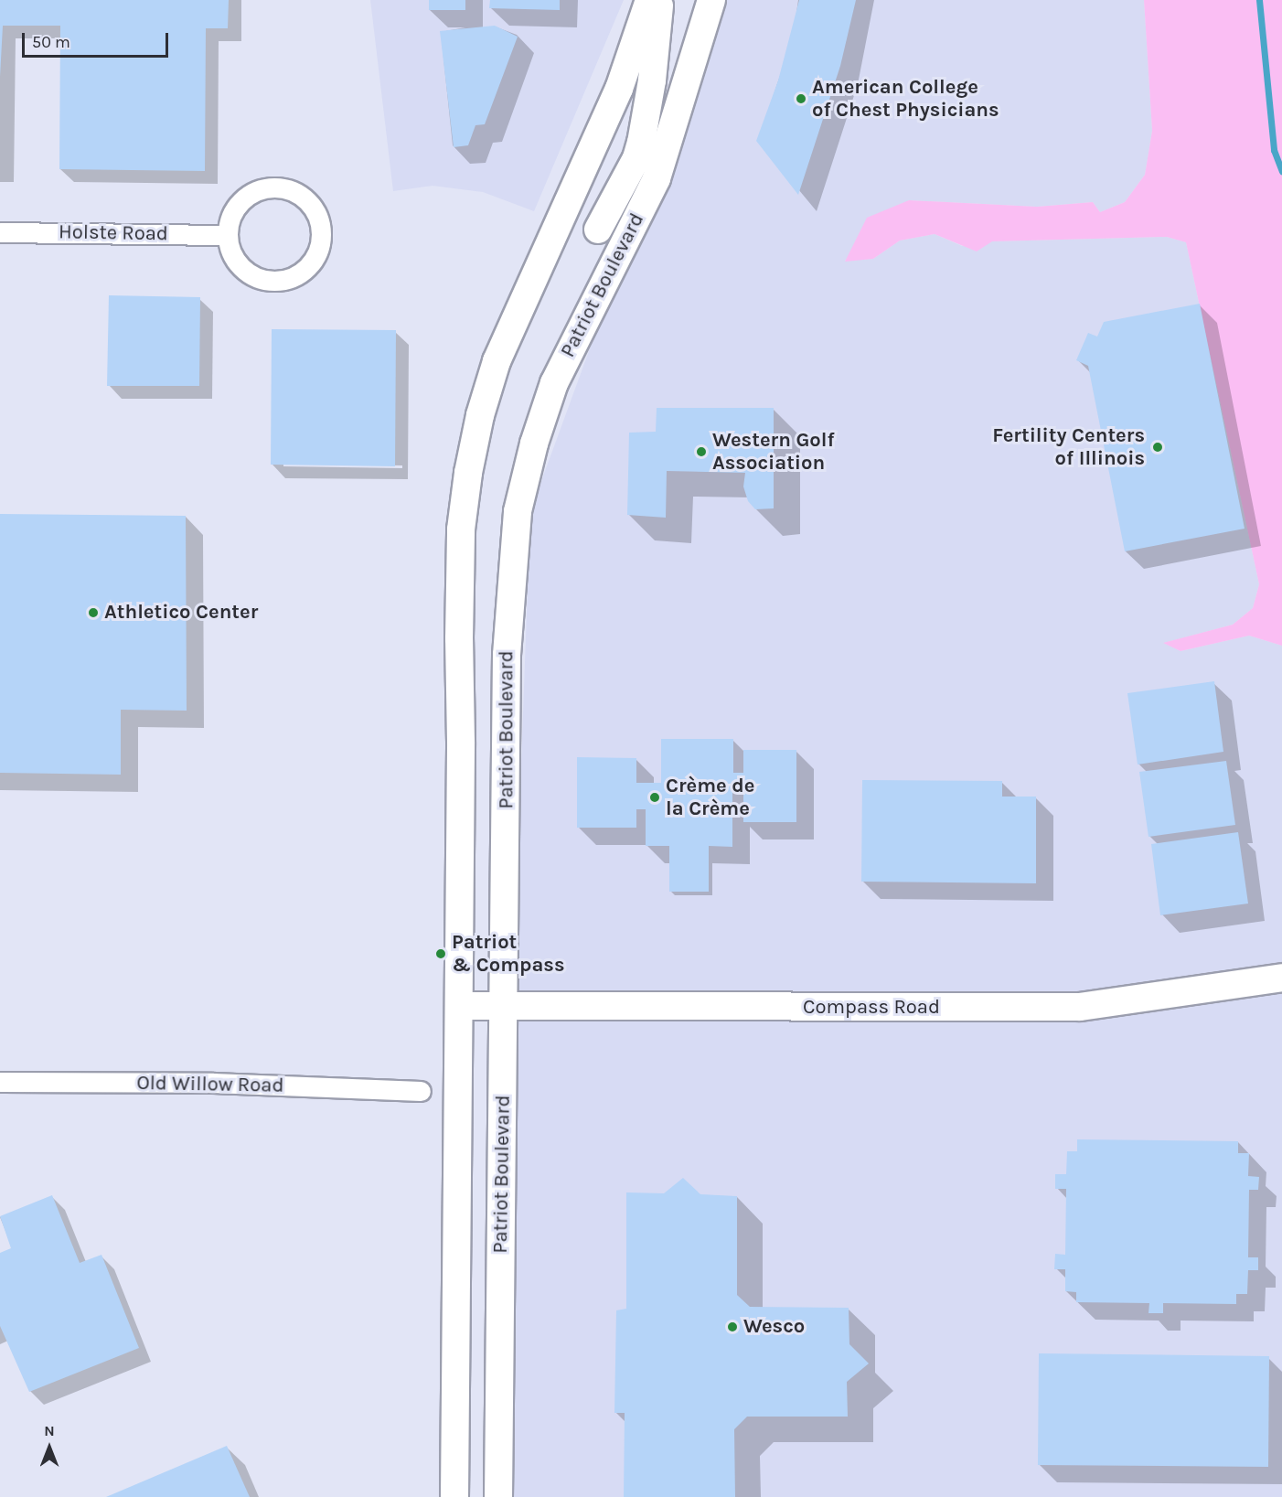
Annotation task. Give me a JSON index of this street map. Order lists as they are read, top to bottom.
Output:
{
  "streets": {
    "main road": ["Patriot Boulevard", "Compass Road"],
    "street": ["Holste Road", "Old Willow Road"]
  },
  "crossings": [
    ["Patriot Boulevard", "Compass Road"]
  ],
  "places": [
    "American College of Chest Physicians",
    "Fertility Centers of Illinois",
    "Western Golf Association",
    "Athletico Center",
    "Crème de la Crème",
    "Patriot & Compass",
    "Wesco"
  ],
  "scale_bar": "50 m",
  "north": "top"
}
